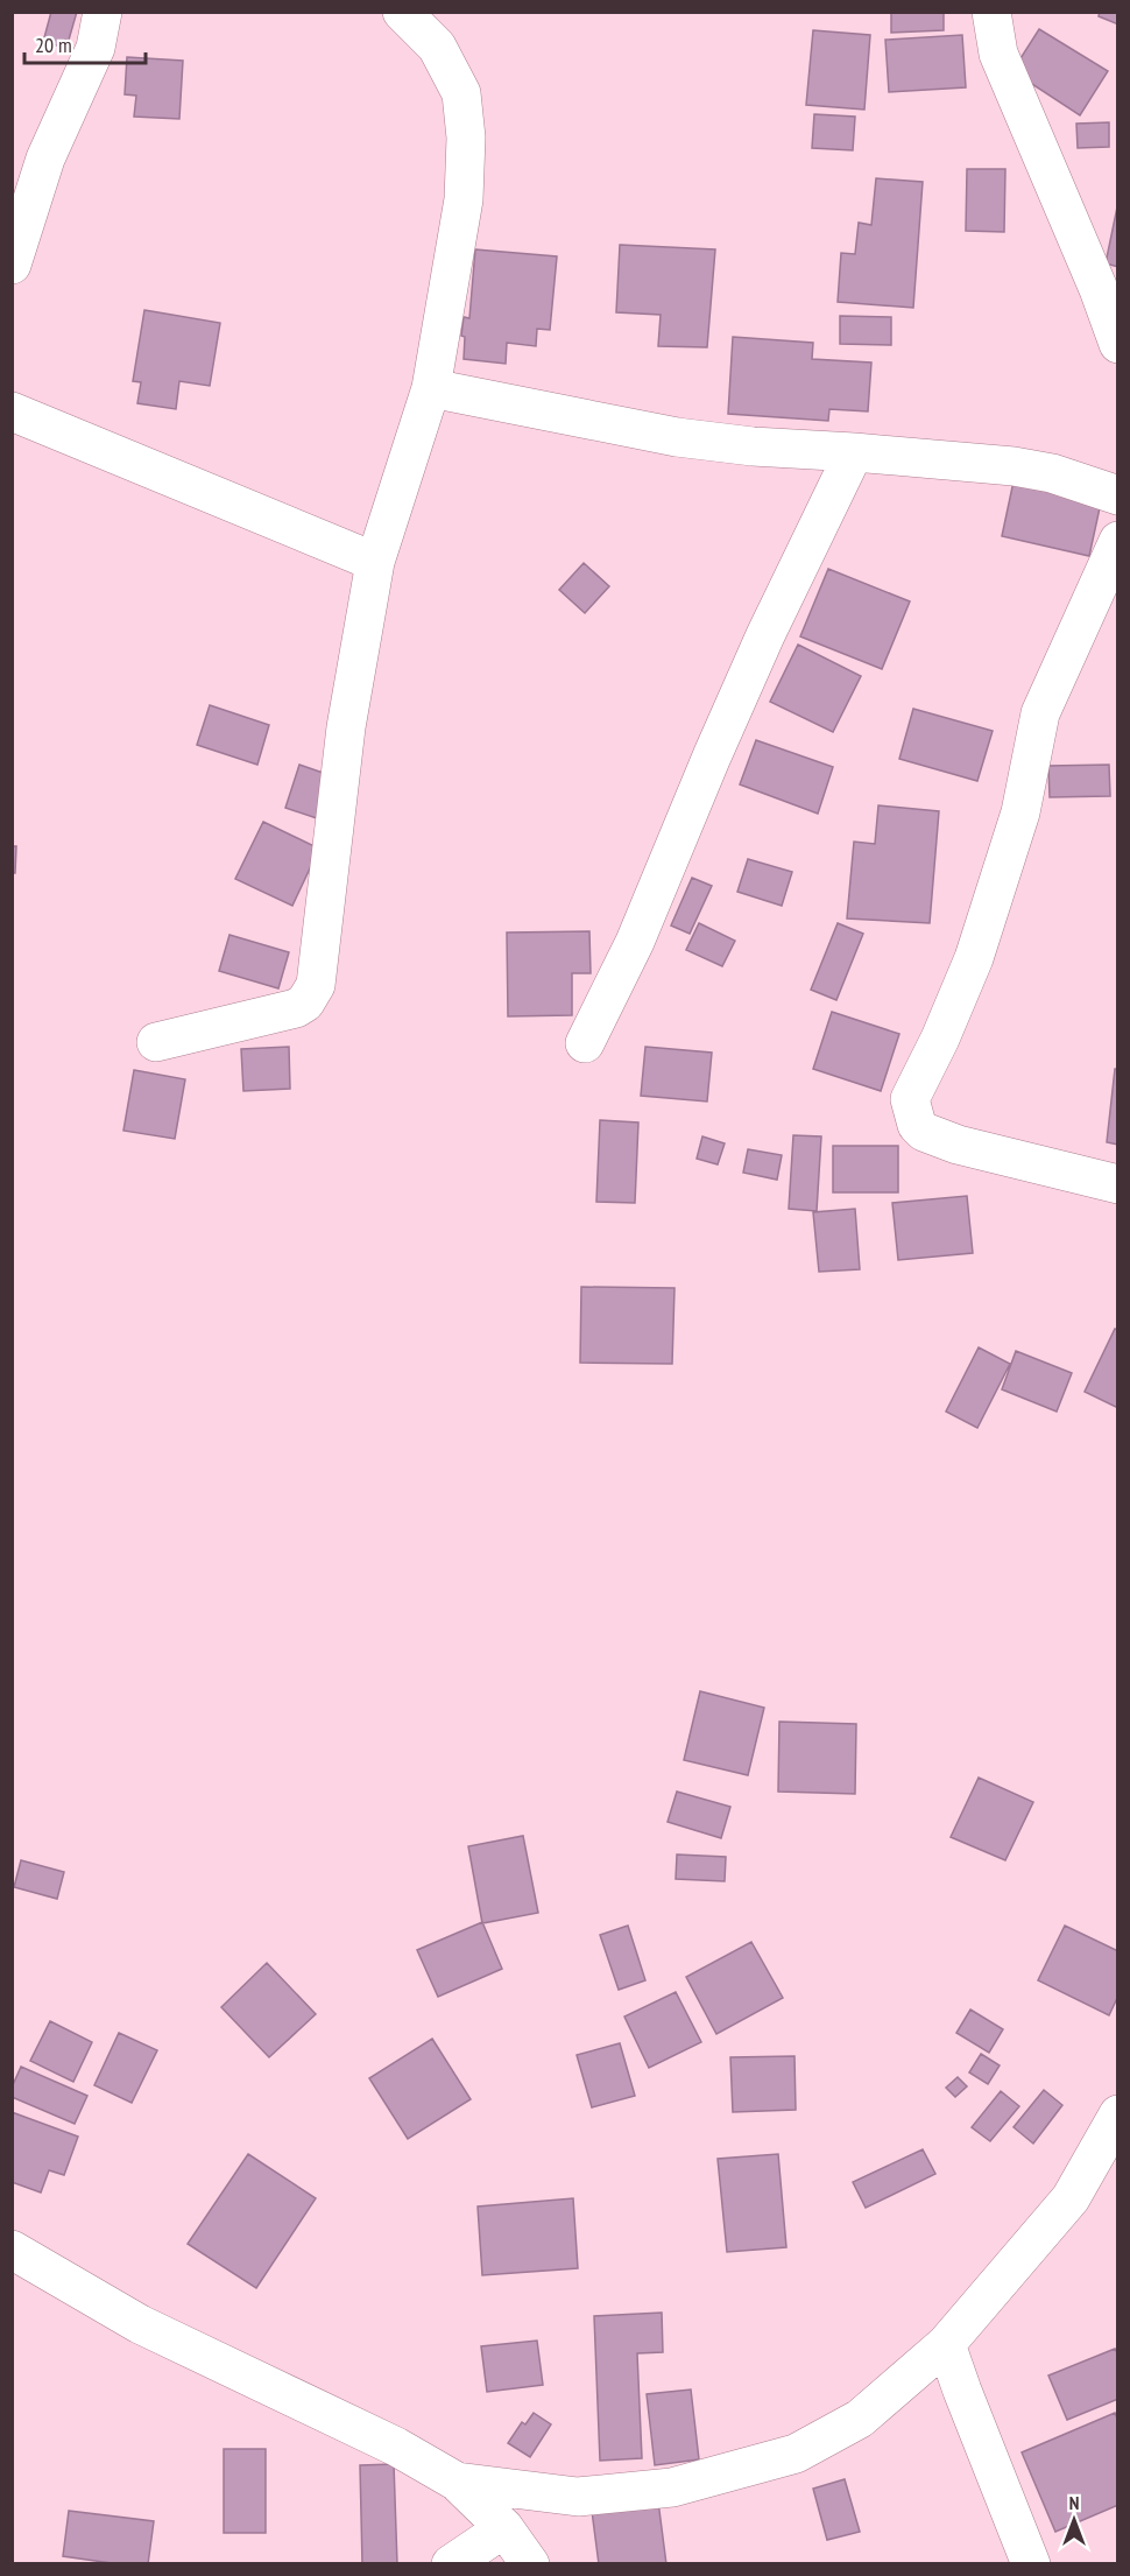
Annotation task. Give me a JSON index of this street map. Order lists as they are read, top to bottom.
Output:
{
  "scale_bar": "20 m",
  "north": "top"
}
